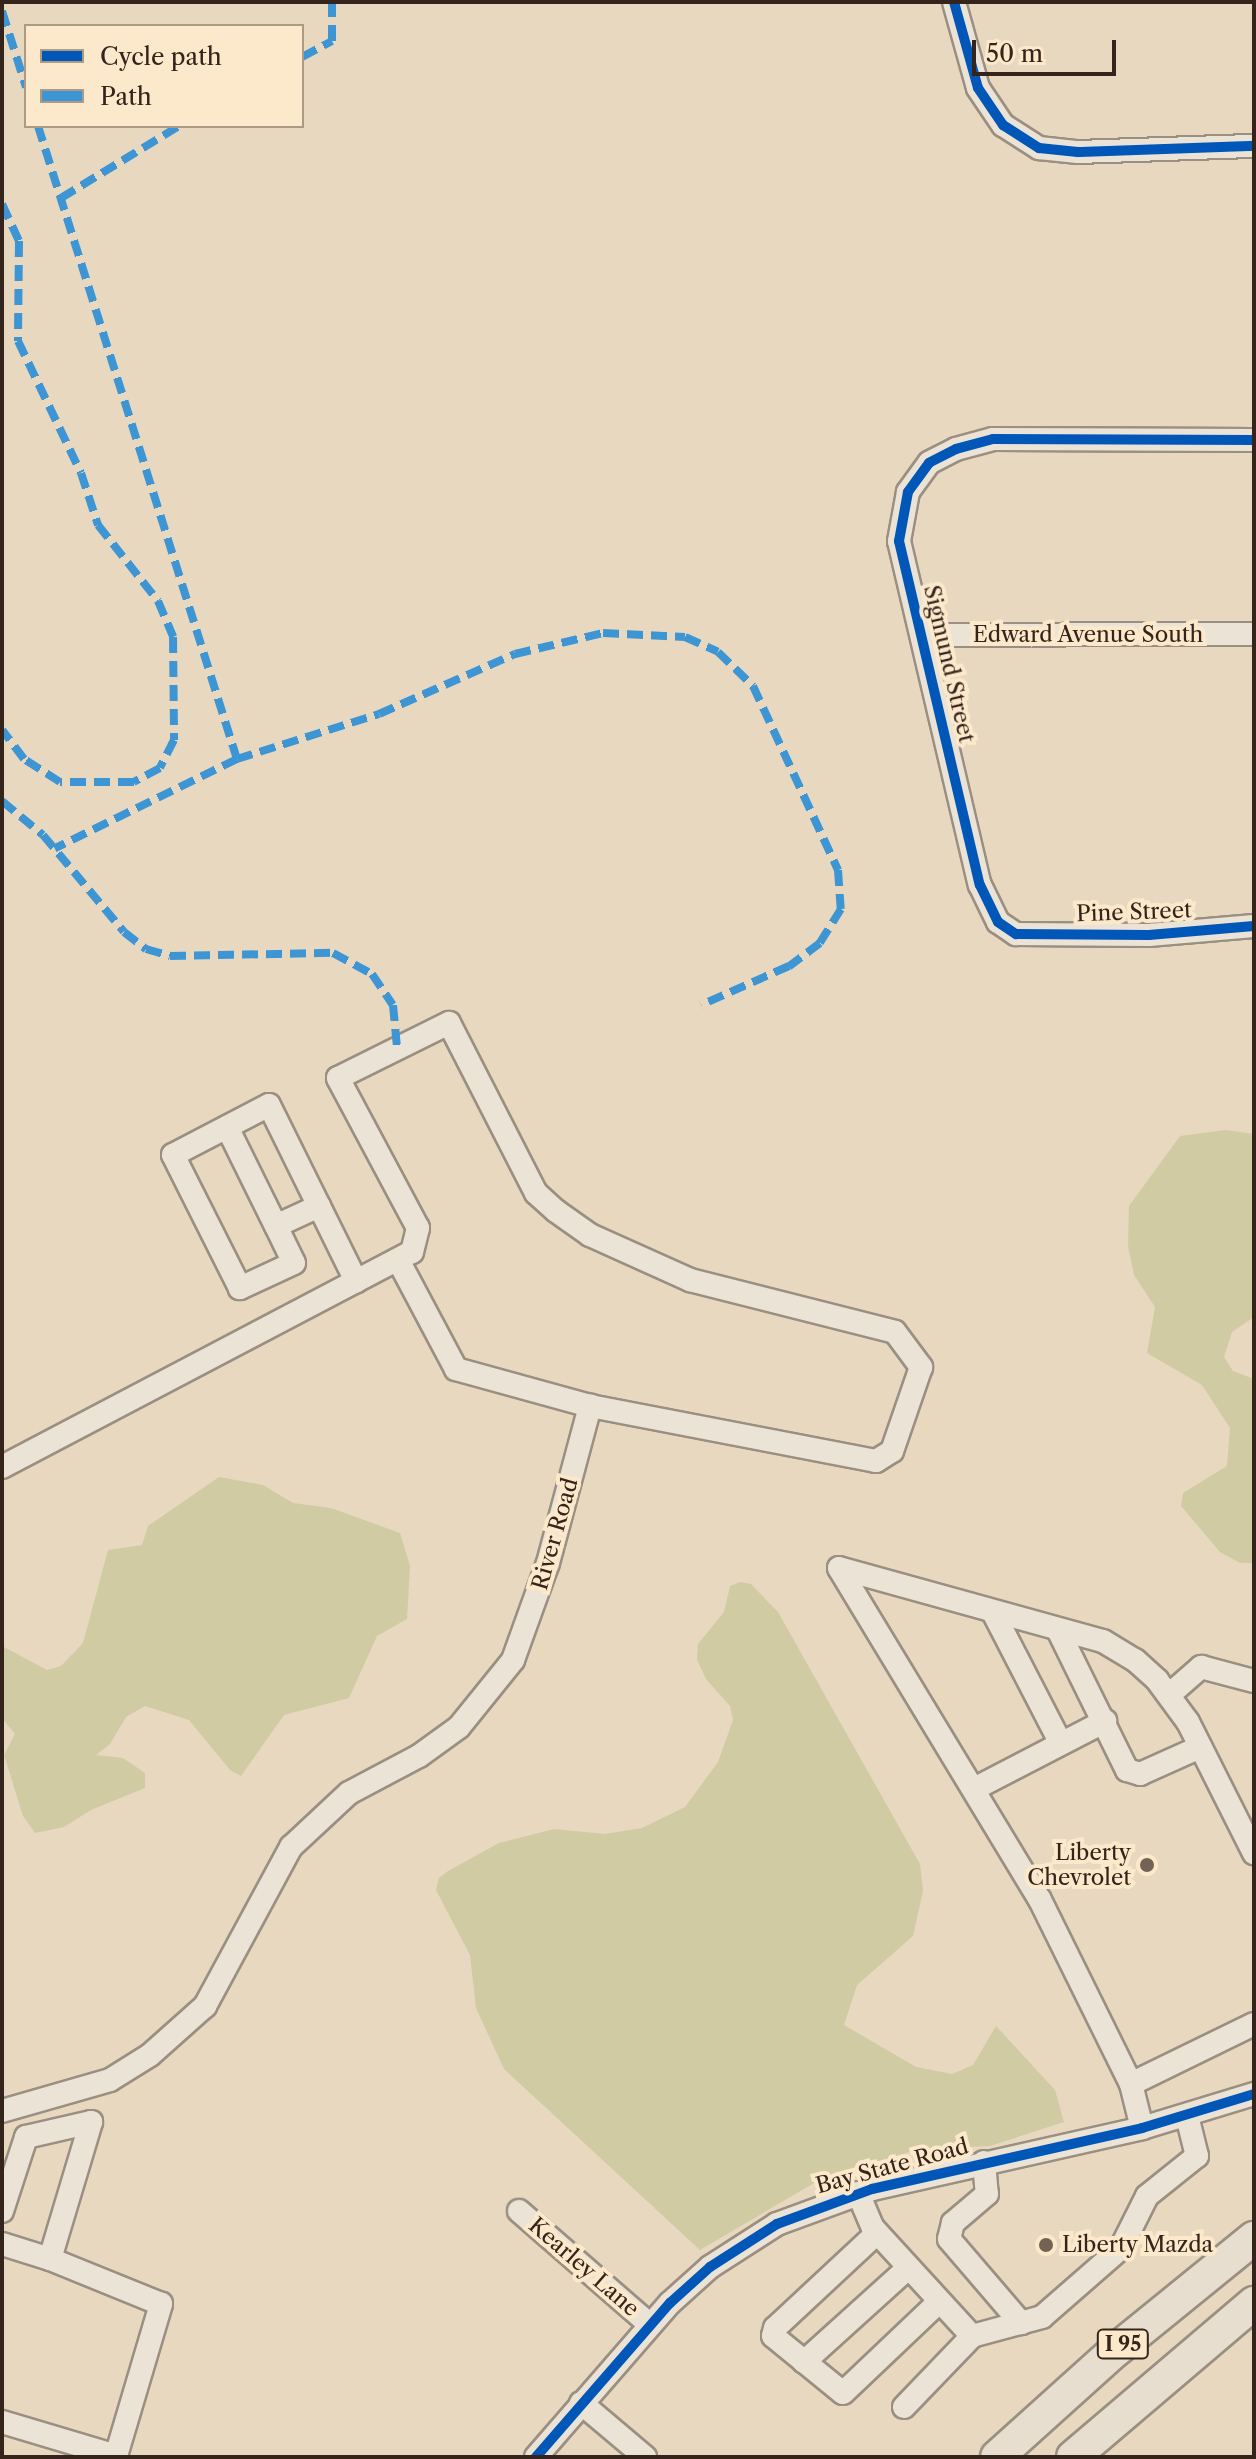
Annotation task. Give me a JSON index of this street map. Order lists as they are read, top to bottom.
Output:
{
  "streets": {
    "highway": ["I 95"],
    "street": [
      "Edward Avenue South",
      "Sigmund Street",
      "Pine Street",
      "River Road",
      "Bay State Road",
      "Kearley Lane"
    ]
  },
  "crossings": [
    ["Edward Avenue South", "Sigmund Street"],
    ["Sigmund Street", "Pine Street"],
    ["Bay State Road", "Kearley Lane"]
  ],
  "places": ["Liberty Chevrolet", "Liberty Mazda"],
  "legend": ["Cycle path", "Path"],
  "scale_bar": "50 m"
}
